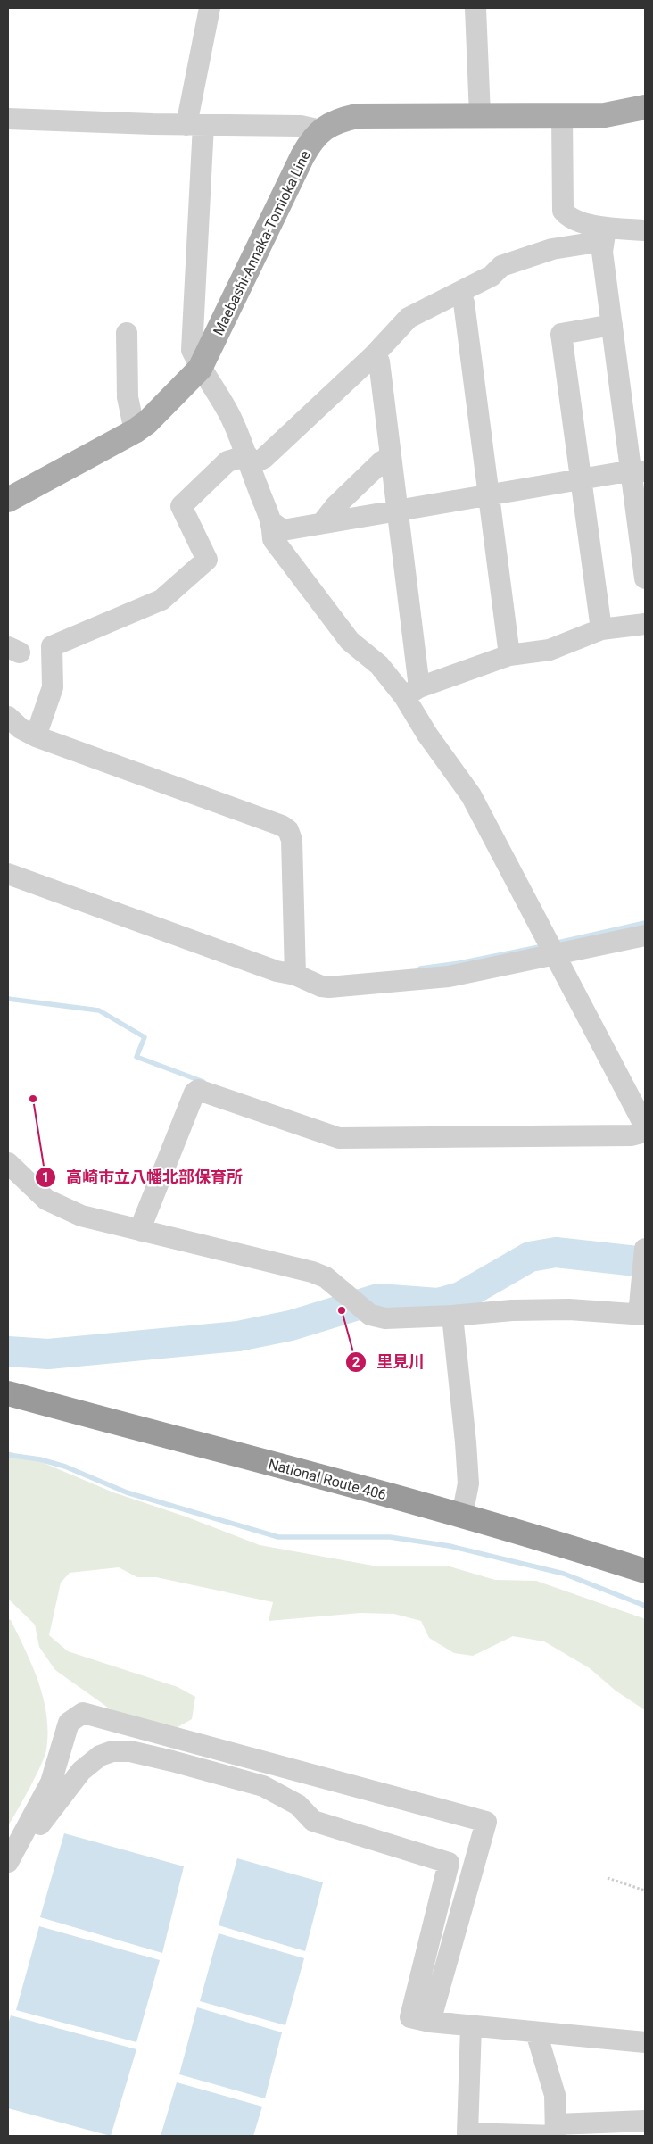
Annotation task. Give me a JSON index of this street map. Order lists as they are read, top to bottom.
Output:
{
  "streets": {
    "highway": ["National Route 406"],
    "main road": ["Maebashi-Annaka-Tomioka Line"]
  },
  "places": ["高崎市立八幡北部保育所", "里見川"]
}
